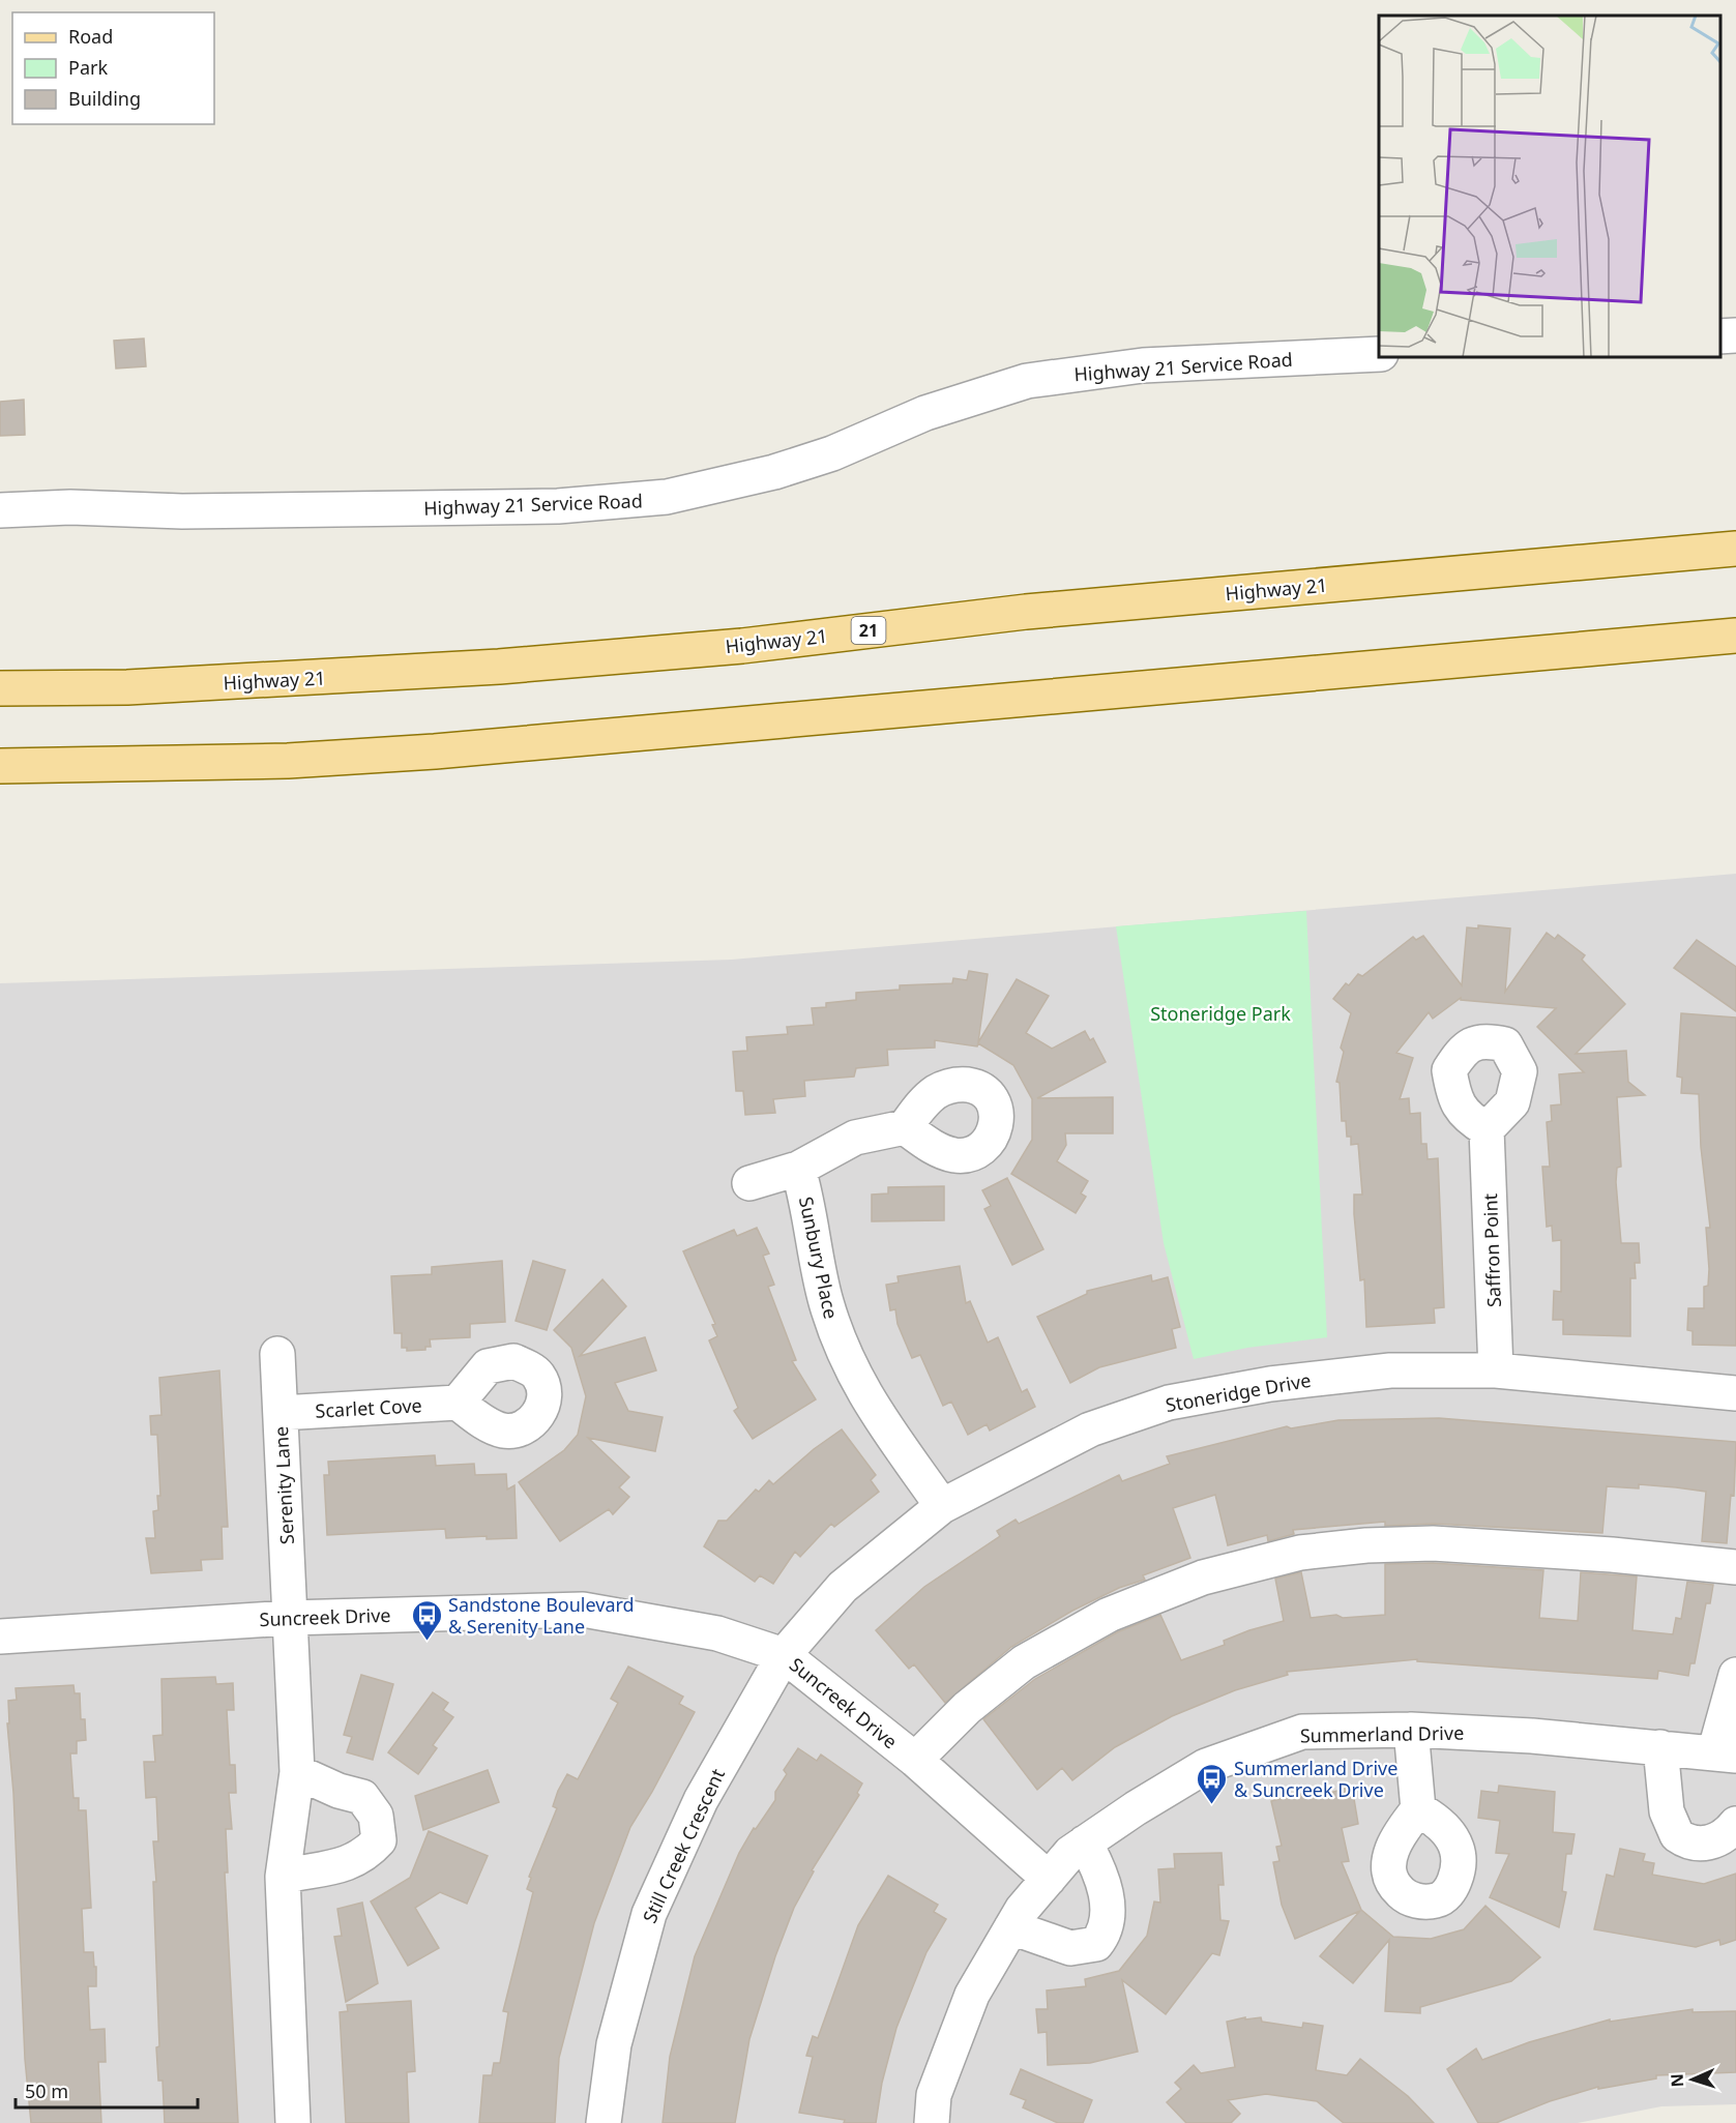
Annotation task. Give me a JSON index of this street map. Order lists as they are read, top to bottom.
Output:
{
  "streets": {
    "main road": ["Highway 21", "21"],
    "street": [
      "Highway 21 Service Road",
      "Saffron Point",
      "Sunbury Place",
      "Stoneridge Drive",
      "Scarlet Cove",
      "Serenity Lane",
      "Suncreek Drive",
      "Summerland Drive",
      "Still Creek Crescent"
    ]
  },
  "crossings": [
    ["Saffron Point", "Stoneridge Drive"],
    ["Sunbury Place", "Stoneridge Drive"],
    ["Stoneridge Drive", "Suncreek Drive"],
    ["Stoneridge Drive", "Still Creek Crescent"],
    ["Scarlet Cove", "Serenity Lane"],
    ["Serenity Lane", "Suncreek Drive"],
    ["Suncreek Drive", "Summerland Drive"],
    ["Suncreek Drive", "Still Creek Crescent"]
  ],
  "parks": ["Stoneridge Park"],
  "places": {
    "bus stop": ["Sandstone Boulevard & Serenity Lane", "Summerland Drive & Suncreek Drive"]
  },
  "legend": ["Road", "Park", "Building"],
  "scale_bar": "50 m",
  "north": "left"
}
